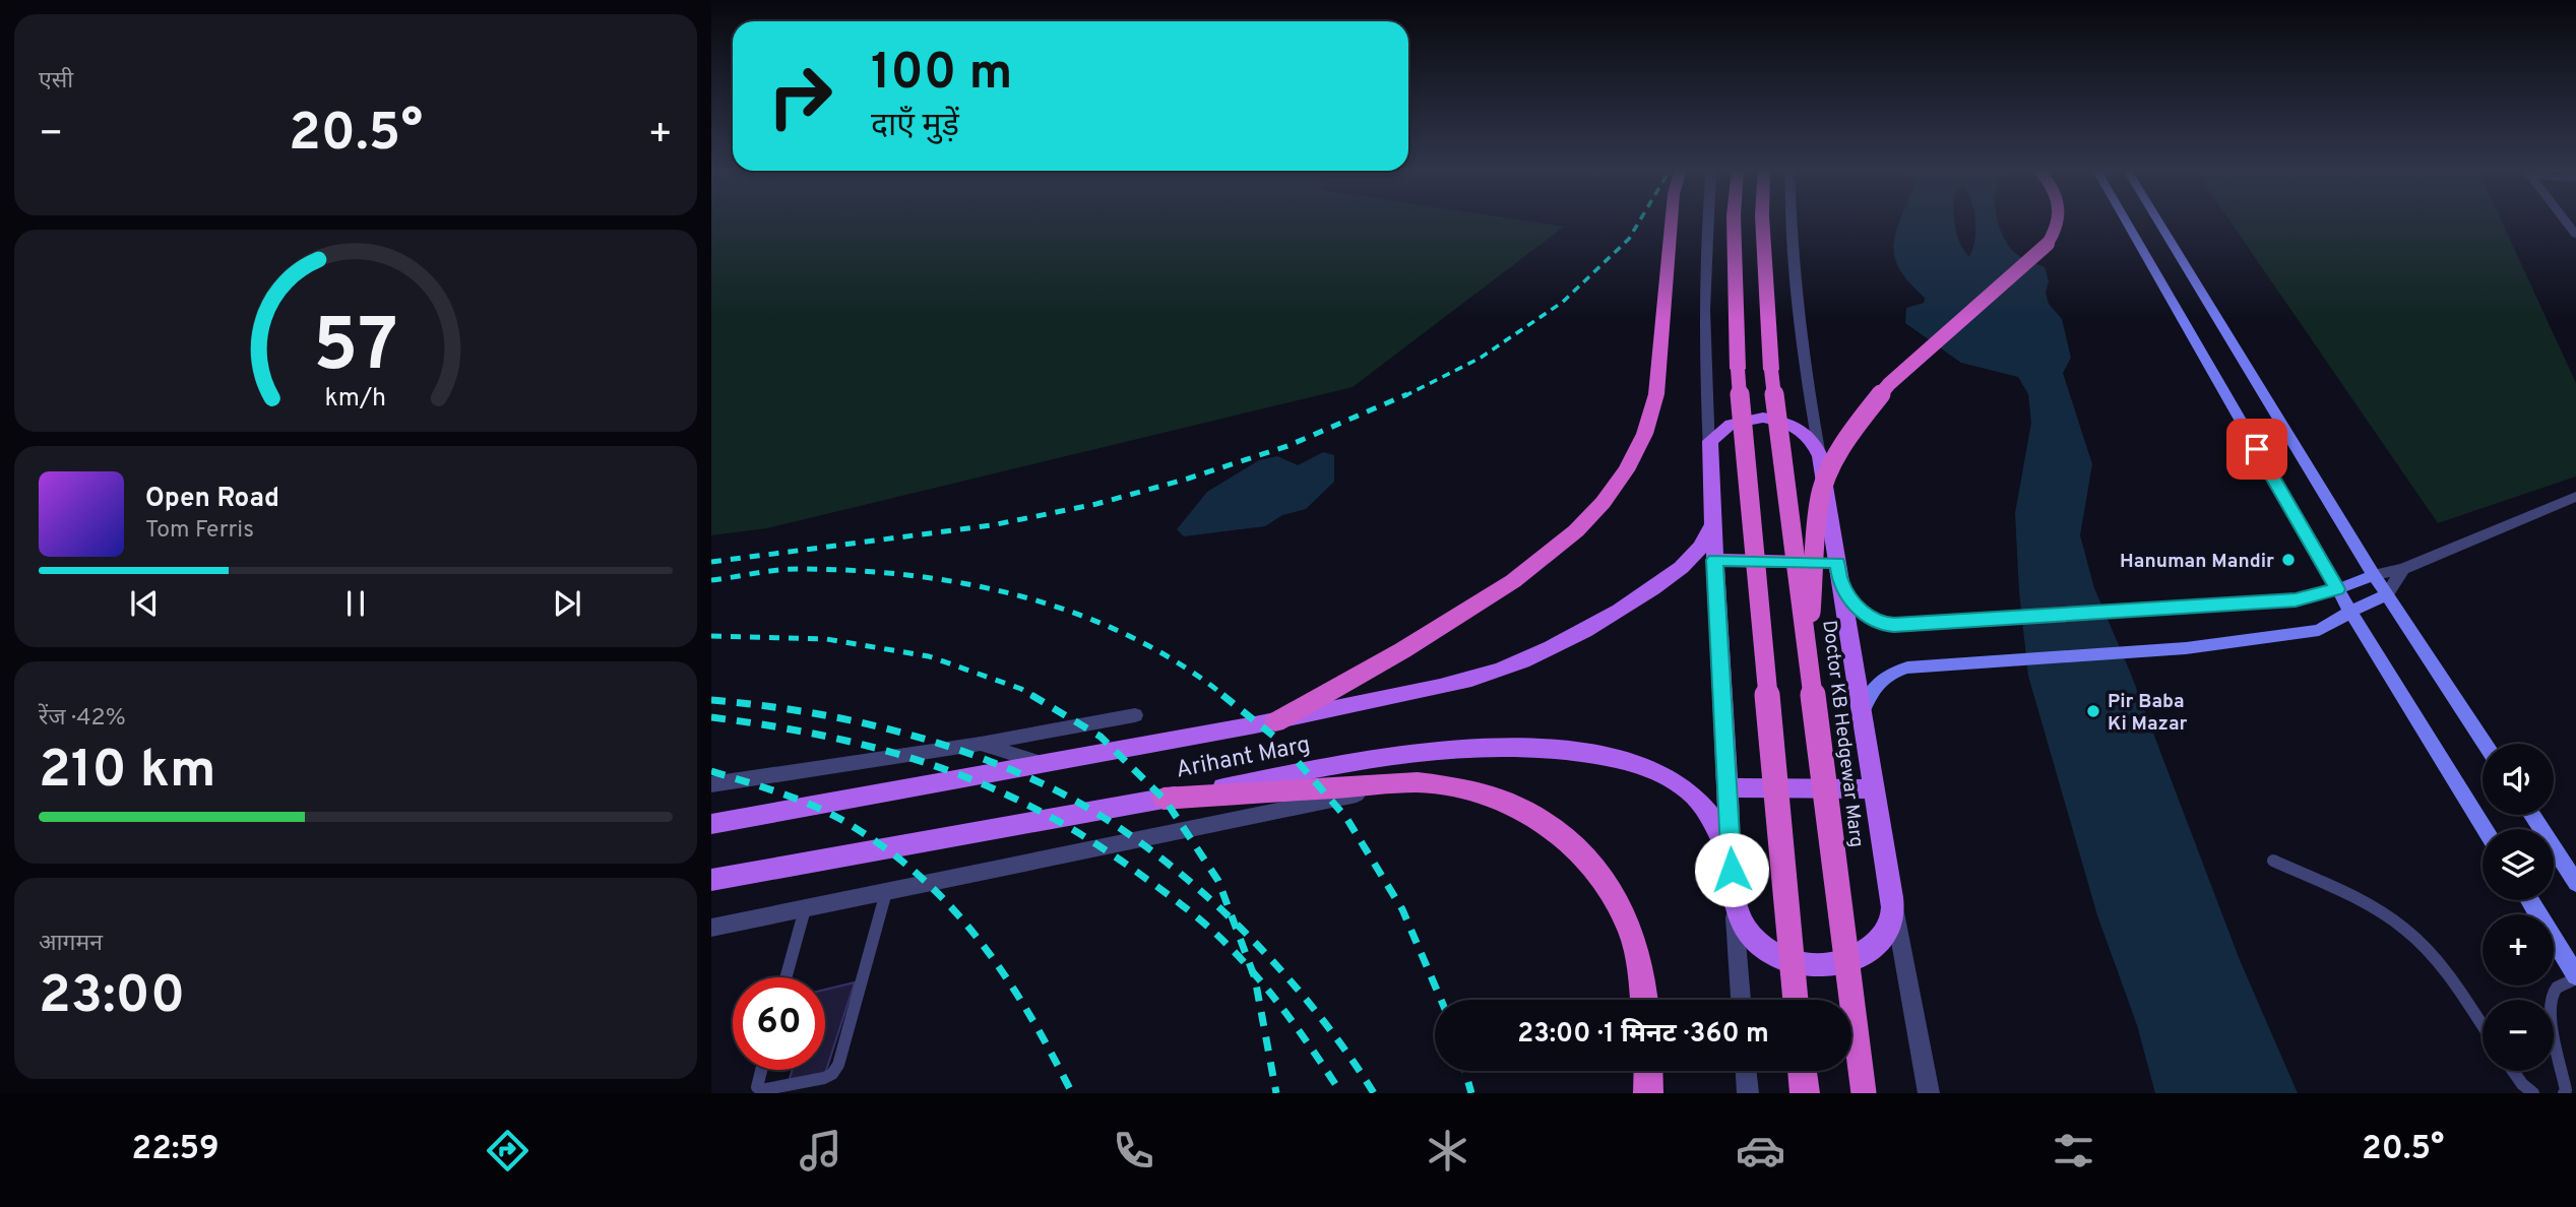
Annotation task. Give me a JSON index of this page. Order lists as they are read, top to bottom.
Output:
{
  "streets": {
    "highway": ["Doctor KB Hedgewar Marg"],
    "main road": ["Arihant Marg"]
  },
  "places": ["Hanuman Mandir", "Pir Baba Ki Mazar"],
  "page": {
    "tile": [
      "एसी",
      ["रेंज · 42%", "210 km"],
      ["आगमन", "23:00"]
    ],
    "turn": ["100 m", "दाएँ मुड़ें"],
    "heat": ["−", "20.5°", "+"],
    "song": ["Open Road", "Tom Ferris"],
    "map_buttons": ["+", "−"],
    "limit": "60",
    "trip": "23:00 · 1 मिनट · 360 m",
    "tabs": ["22:59", "20.5°"],
    "gauge": ["57", "km/h"]
  }
}
